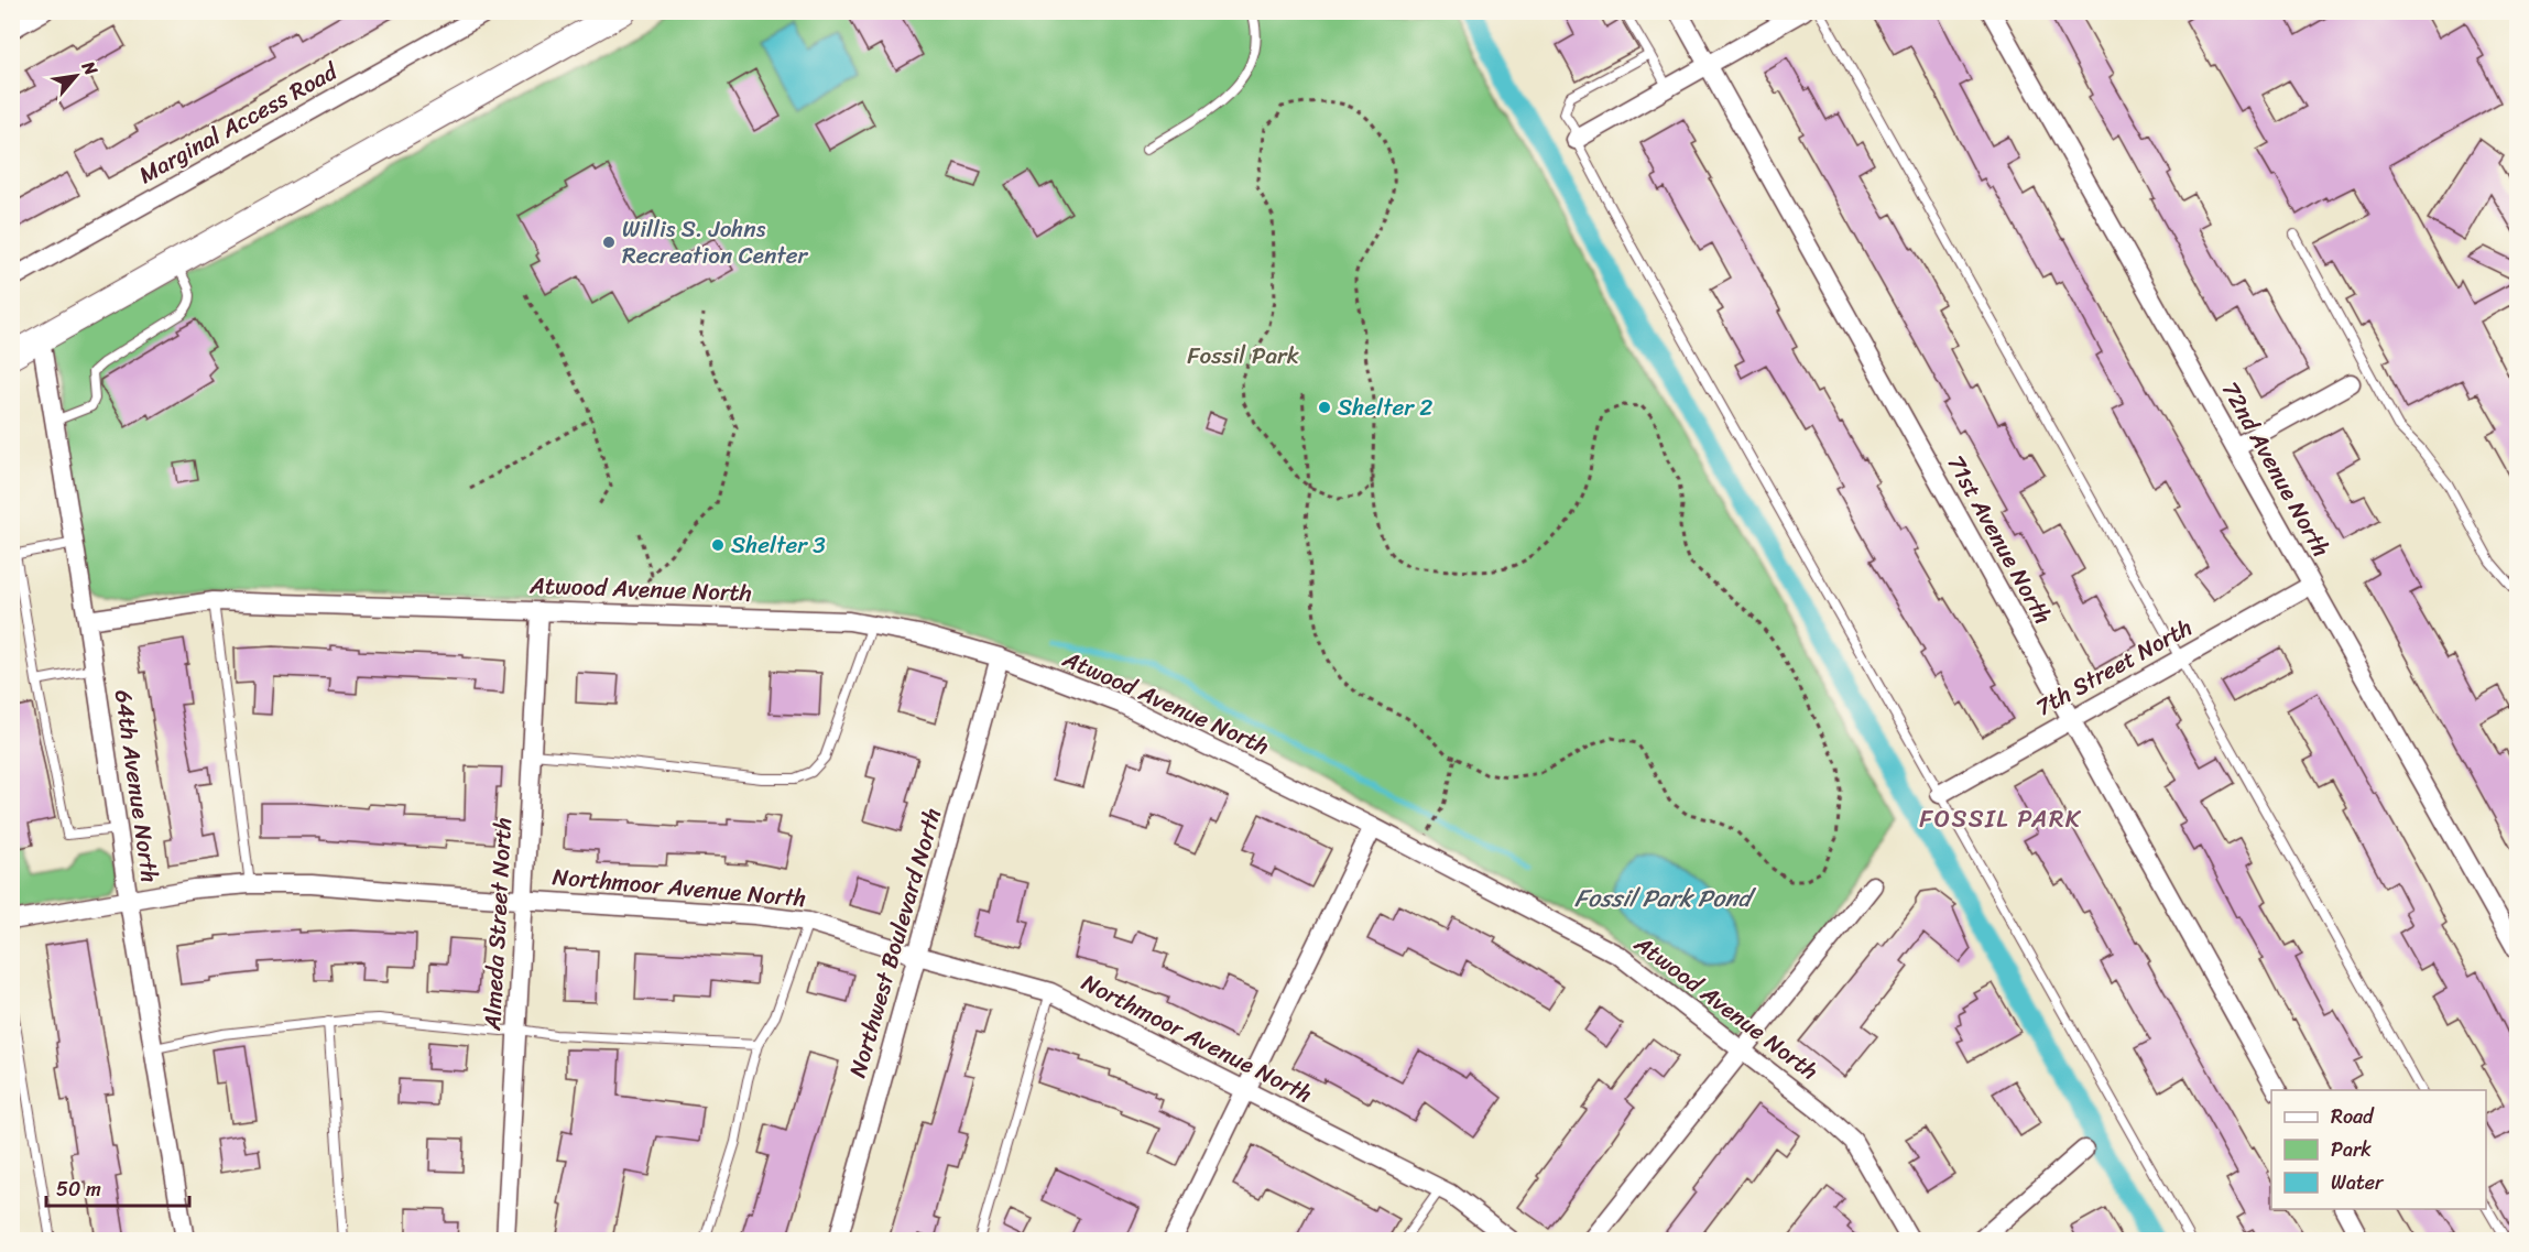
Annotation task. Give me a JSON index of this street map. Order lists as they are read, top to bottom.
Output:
{
  "streets": {
    "street": [
      "Marginal Access Road",
      "72nd Avenue North",
      "71st Avenue North",
      "Atwood Avenue North",
      "7th Street North",
      "64th Avenue North",
      "Northmoor Avenue North",
      "Almeda Street North",
      "Northwest Boulevard North"
    ]
  },
  "crossings": [
    ["72nd Avenue North", "7th Street North"],
    ["71st Avenue North", "7th Street North"],
    ["Atwood Avenue North", "64th Avenue North"],
    ["Atwood Avenue North", "Almeda Street North"],
    ["Atwood Avenue North", "Northwest Boulevard North"],
    ["64th Avenue North", "Northmoor Avenue North"],
    ["Northmoor Avenue North", "Almeda Street North"],
    ["Northmoor Avenue North", "Northwest Boulevard North"]
  ],
  "districts": ["FOSSIL PARK"],
  "water": ["Fossil Park Pond"],
  "parks": ["Fossil Park"],
  "places": ["Willis S. Johns Recreation Center", "Shelter 2", "Shelter 3"],
  "legend": ["Road", "Park", "Water"],
  "scale_bar": "50 m",
  "north": "top right"
}
